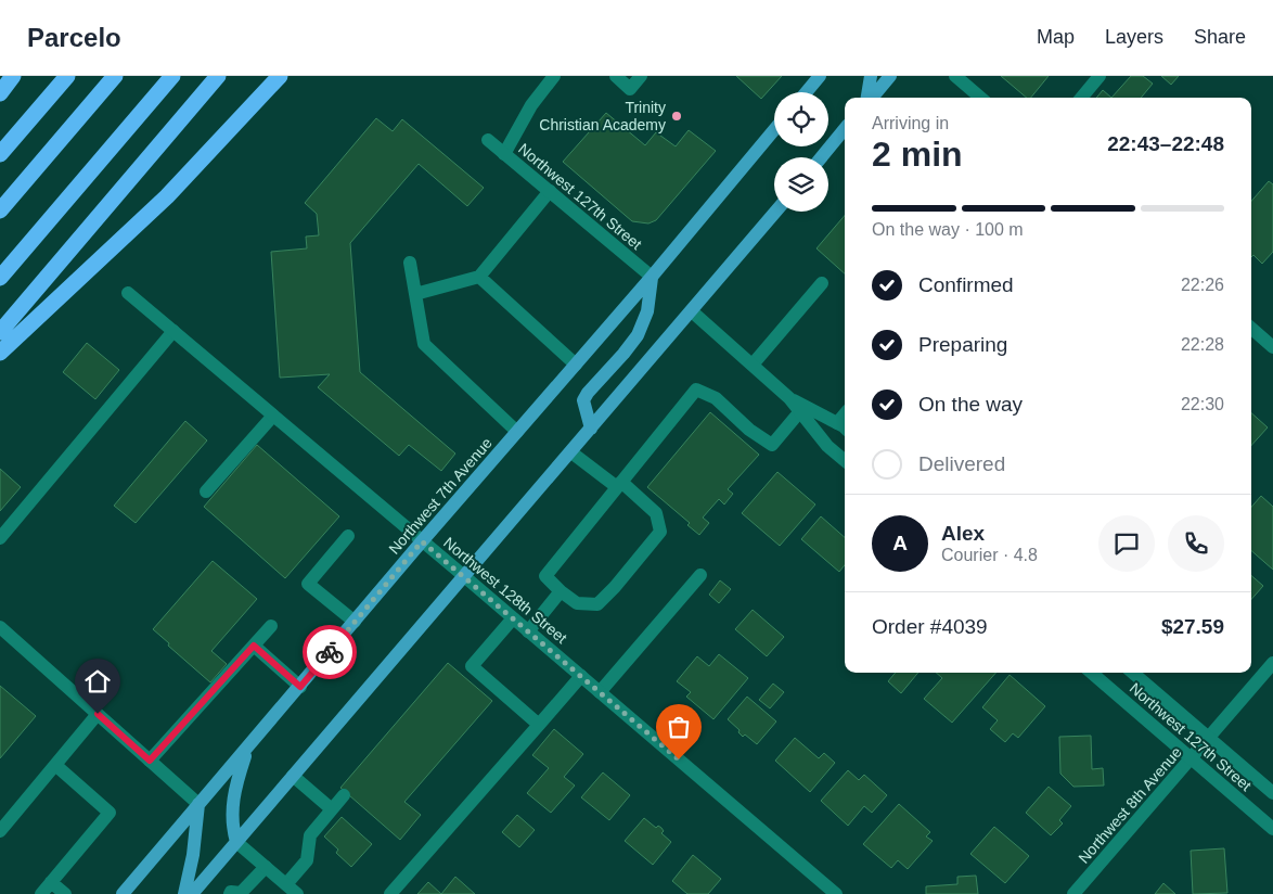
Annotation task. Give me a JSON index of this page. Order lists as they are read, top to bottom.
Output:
{
  "streets": {
    "main road": ["Northwest 7th Avenue"],
    "street": ["Northwest 127th Street", "Northwest 128th Street", "Northwest 8th Avenue"]
  },
  "crossings": [
    ["Northwest 127th Street", "Northwest 7th Avenue"],
    ["Northwest 127th Street", "Northwest 8th Avenue"],
    ["Northwest 7th Avenue", "Northwest 128th Street"]
  ],
  "places": ["Trinity Christian Academy"],
  "page": {
    "header": "Parcelo",
    "nav": ["Map", "Layers", "Share"],
    "heading": ["2 min", "Arriving in", "22:43–22:48"],
    "panel": [
      "Alex",
      "Courier · 4.8",
      "Order #4039",
      "$27.59"
    ],
    "bar": "On the way · 100 m",
    "list": [
      ["Confirmed", "22:26"],
      ["Preparing", "22:28"],
      ["On the way", "22:30"],
      "Delivered"
    ],
    "round": "A"
  }
}
